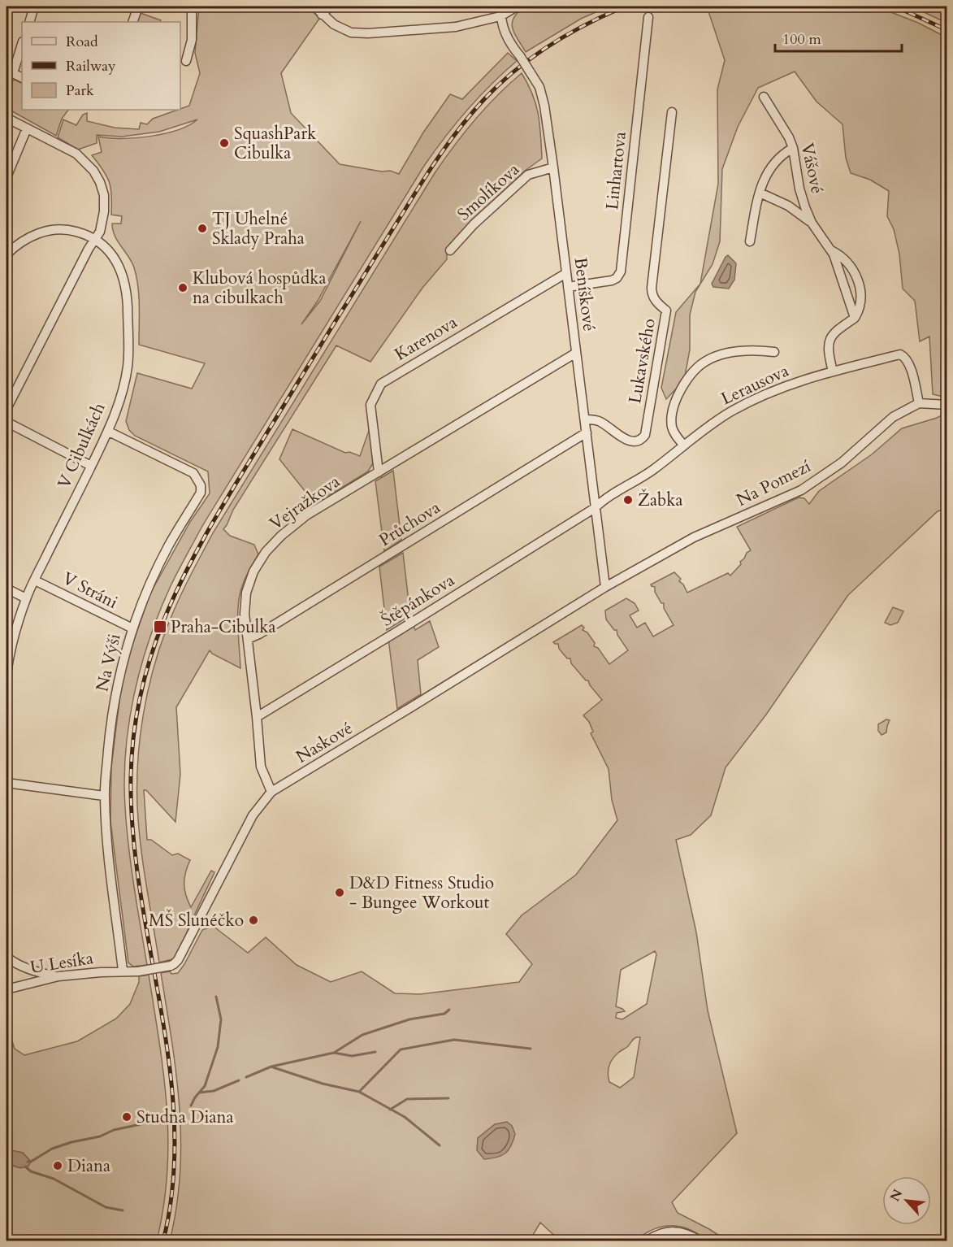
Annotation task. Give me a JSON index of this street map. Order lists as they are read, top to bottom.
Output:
{
  "streets": {
    "street": [
      "Vášové",
      "Linhartova",
      "Smolíkova",
      "Beníškové",
      "Karenova",
      "Lukavského",
      "Lerausova",
      "V Cibulkách",
      "Na Pomezí",
      "Vejražkova",
      "Průchova",
      "V Stráni",
      "Štěpánkova",
      "Na Výši",
      "Naskové",
      "U Lesíka"
    ]
  },
  "crossings": [
    ["Linhartova", "Beníškové"],
    ["Smolíkova", "Beníškové"],
    ["Beníškové", "Karenova"],
    ["Beníškové", "Lukavského"],
    ["Beníškové", "Lerausova"],
    ["Beníškové", "Na Pomezí"],
    ["Beníškové", "Vejražkova"],
    ["Beníškové", "Průchova"],
    ["Beníškové", "Štěpánkova"],
    ["Beníškové", "Naskové"],
    ["Karenova", "Vejražkova"],
    ["Lerausova", "Na Pomezí"],
    ["Lerausova", "Štěpánkova"],
    ["V Cibulkách", "V Stráni"],
    ["V Cibulkách", "Na Výši"],
    ["Na Pomezí", "Naskové"],
    ["Vejražkova", "Průchova"],
    ["Vejražkova", "Štěpánkova"],
    ["Vejražkova", "Naskové"],
    ["V Stráni", "Na Výši"],
    ["Na Výši", "Naskové"],
    ["Na Výši", "U Lesíka"],
    ["Naskové", "U Lesíka"]
  ],
  "places": {
    "other": [
      "SquashPark Cibulka",
      "TJ Uhelné Sklady Praha",
      "Klubová hospůdka na cibulkach",
      "Žabka",
      "D&D Fitness Studio - Bungee Workout",
      "MŠ Slunéčko",
      "Studna Diana",
      "Diana"
    ],
    "transit": ["Praha-Cibulka"]
  },
  "legend": ["Road", "Railway", "Park"],
  "scale_bar": "100 m",
  "north": "top left"
}
